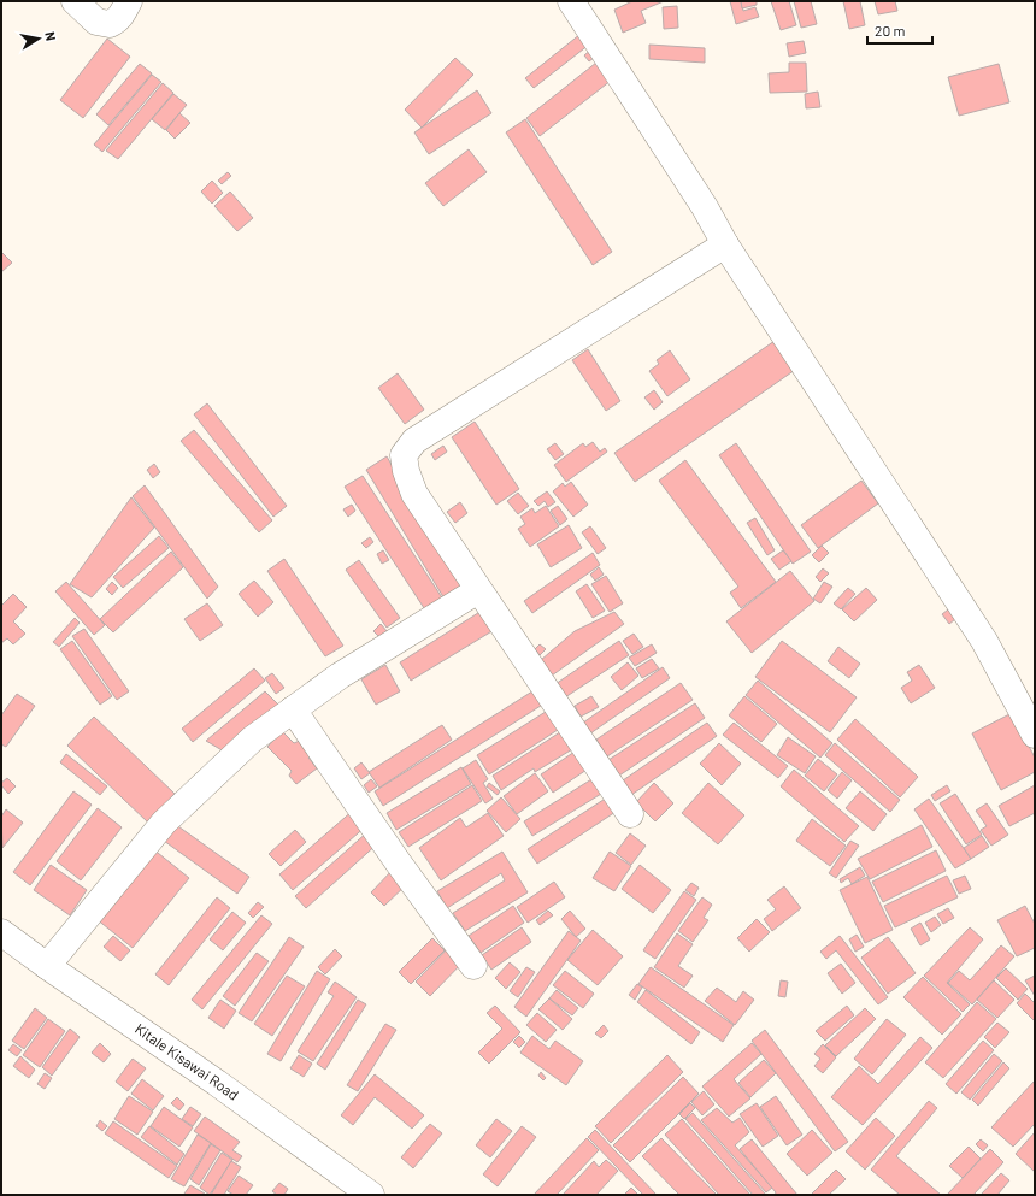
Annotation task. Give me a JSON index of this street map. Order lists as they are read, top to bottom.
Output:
{
  "streets": {
    "street": ["Kitale Kisawai Road"]
  },
  "scale_bar": "20 m",
  "north": "right"
}
